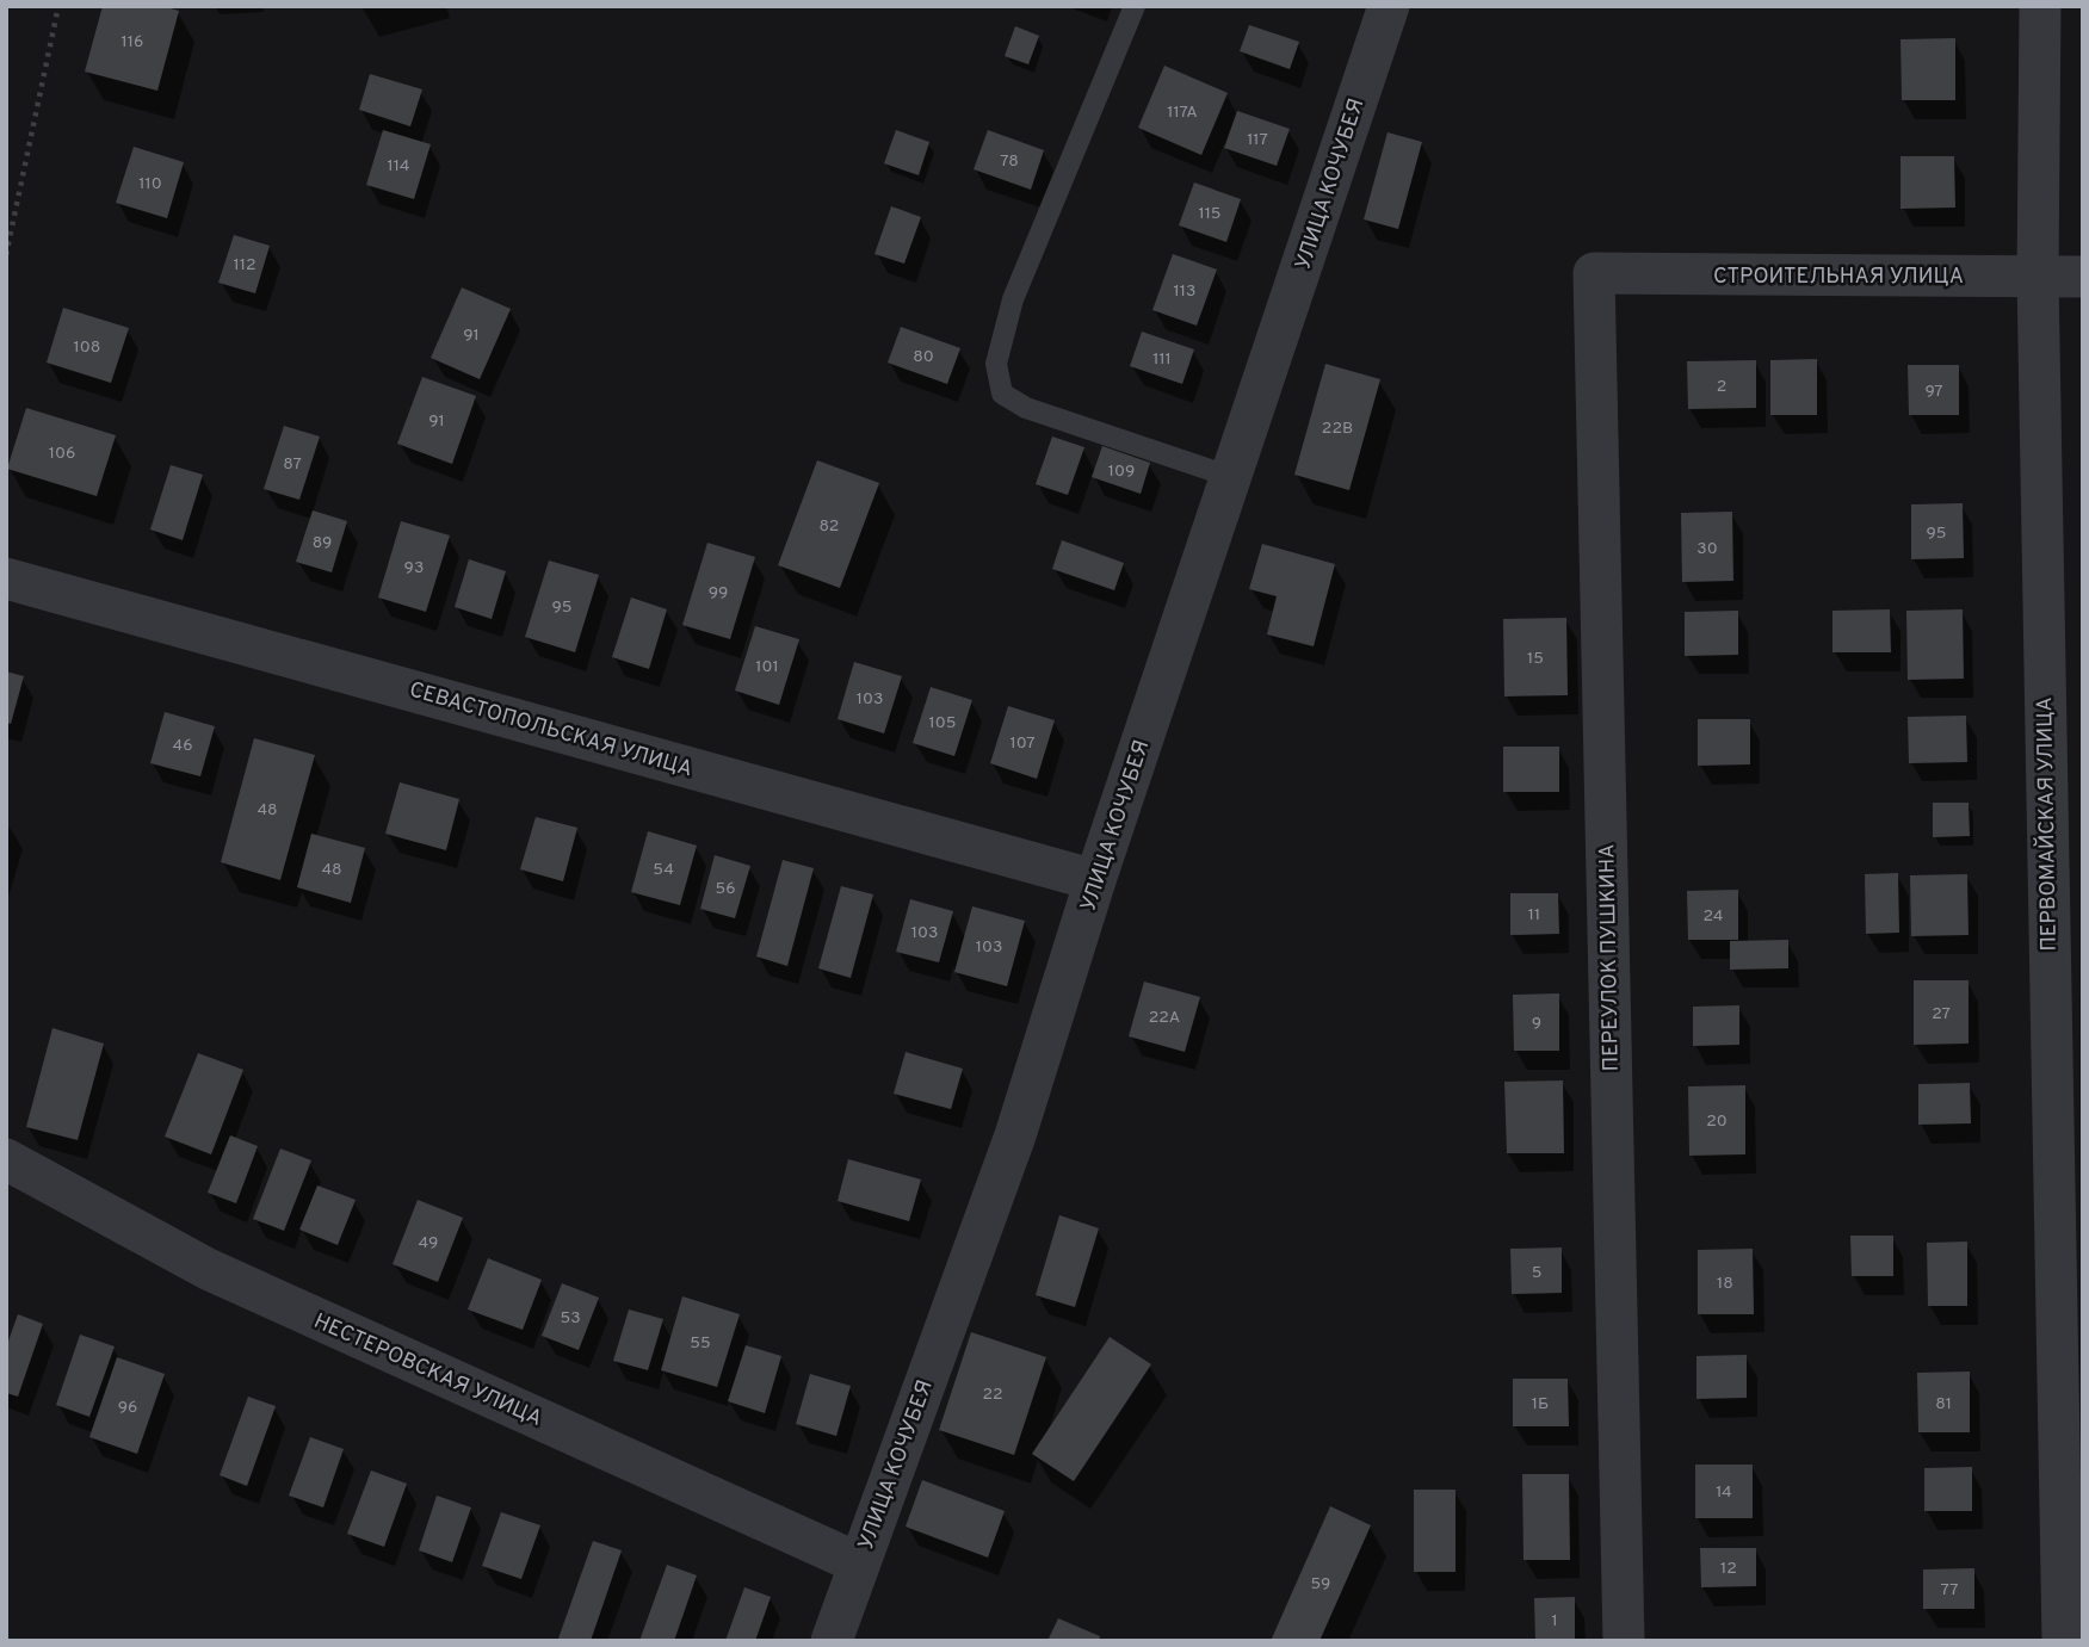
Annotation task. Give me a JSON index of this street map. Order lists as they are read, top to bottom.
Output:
{
  "streets": {
    "street": [
      "УЛИЦА КОЧУБЕЯ",
      "СТРОИТЕЛЬНАЯ УЛИЦА",
      "СЕВАСТОПОЛЬСКАЯ УЛИЦА",
      "ПЕРВОМАЙСКАЯ УЛИЦА",
      "ПЕРЕУЛОК ПУШКИНА",
      "НЕСТЕРОВСКАЯ УЛИЦА"
    ]
  },
  "crossings": [
    ["УЛИЦА КОЧУБЕЯ", "СЕВАСТОПОЛЬСКАЯ УЛИЦА"],
    ["УЛИЦА КОЧУБЕЯ", "НЕСТЕРОВСКАЯ УЛИЦА"],
    ["СТРОИТЕЛЬНАЯ УЛИЦА", "ПЕРВОМАЙСКАЯ УЛИЦА"],
    ["СТРОИТЕЛЬНАЯ УЛИЦА", "ПЕРЕУЛОК ПУШКИНА"]
  ],
  "house_numbers": [
    "116",
    "117А",
    "117",
    "78",
    "114",
    "110",
    "115",
    "112",
    "113",
    "91",
    "108",
    "80",
    "111",
    "2",
    "97",
    "91",
    "22В",
    "106",
    "87",
    "109",
    "82",
    "95",
    "89",
    "30",
    "93",
    "99",
    "95",
    "15",
    "101",
    "103",
    "105",
    "107",
    "46",
    "48",
    "48",
    "54",
    "56",
    "11",
    "24",
    "103",
    "103",
    "27",
    "22А",
    "9",
    "20",
    "49",
    "5",
    "18",
    "53",
    "55",
    "22",
    "1Б",
    "81",
    "96",
    "14",
    "12",
    "59",
    "77",
    "1"
  ]
}
